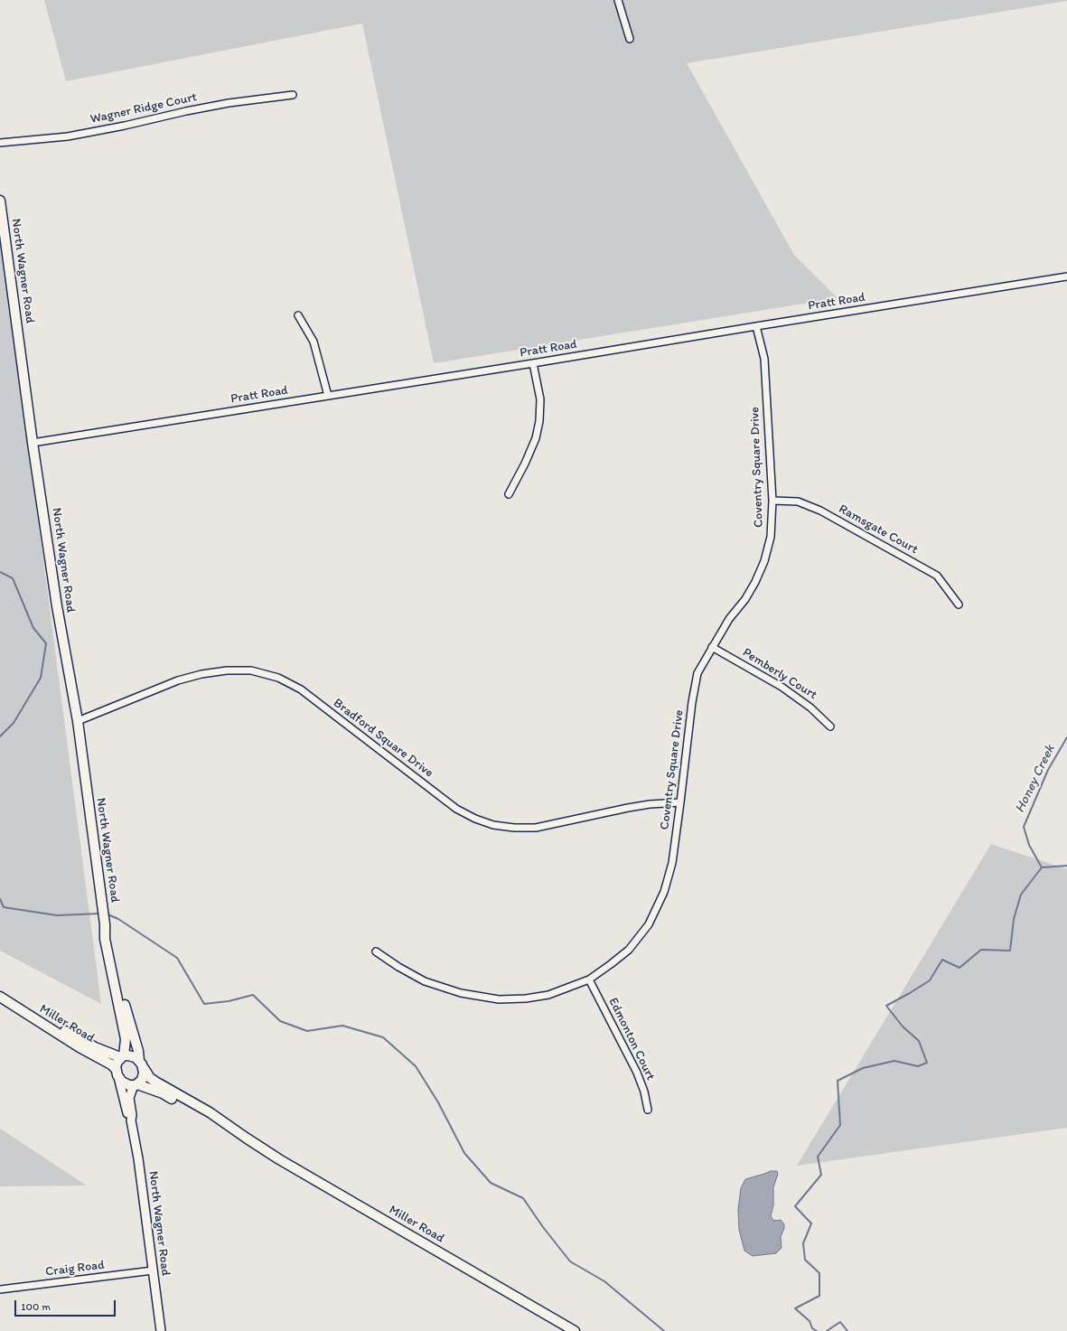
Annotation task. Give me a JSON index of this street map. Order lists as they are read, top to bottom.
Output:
{
  "streets": {
    "main road": ["North Wagner Road", "Miller Road"],
    "street": [
      "Wagner Ridge Court",
      "Pratt Road",
      "Coventry Square Drive",
      "Ramsgate Court",
      "Pemberly Court",
      "Bradford Square Drive",
      "Edmonton Court",
      "Craig Road"
    ]
  },
  "crossings": [
    ["North Wagner Road", "Pratt Road"],
    ["North Wagner Road", "Bradford Square Drive"],
    ["North Wagner Road", "Miller Road"],
    ["North Wagner Road", "Craig Road"],
    ["Pratt Road", "Coventry Square Drive"],
    ["Coventry Square Drive", "Ramsgate Court"],
    ["Coventry Square Drive", "Pemberly Court"],
    ["Coventry Square Drive", "Bradford Square Drive"],
    ["Coventry Square Drive", "Edmonton Court"]
  ],
  "water": ["Honey Creek"],
  "scale_bar": "100 m"
}
